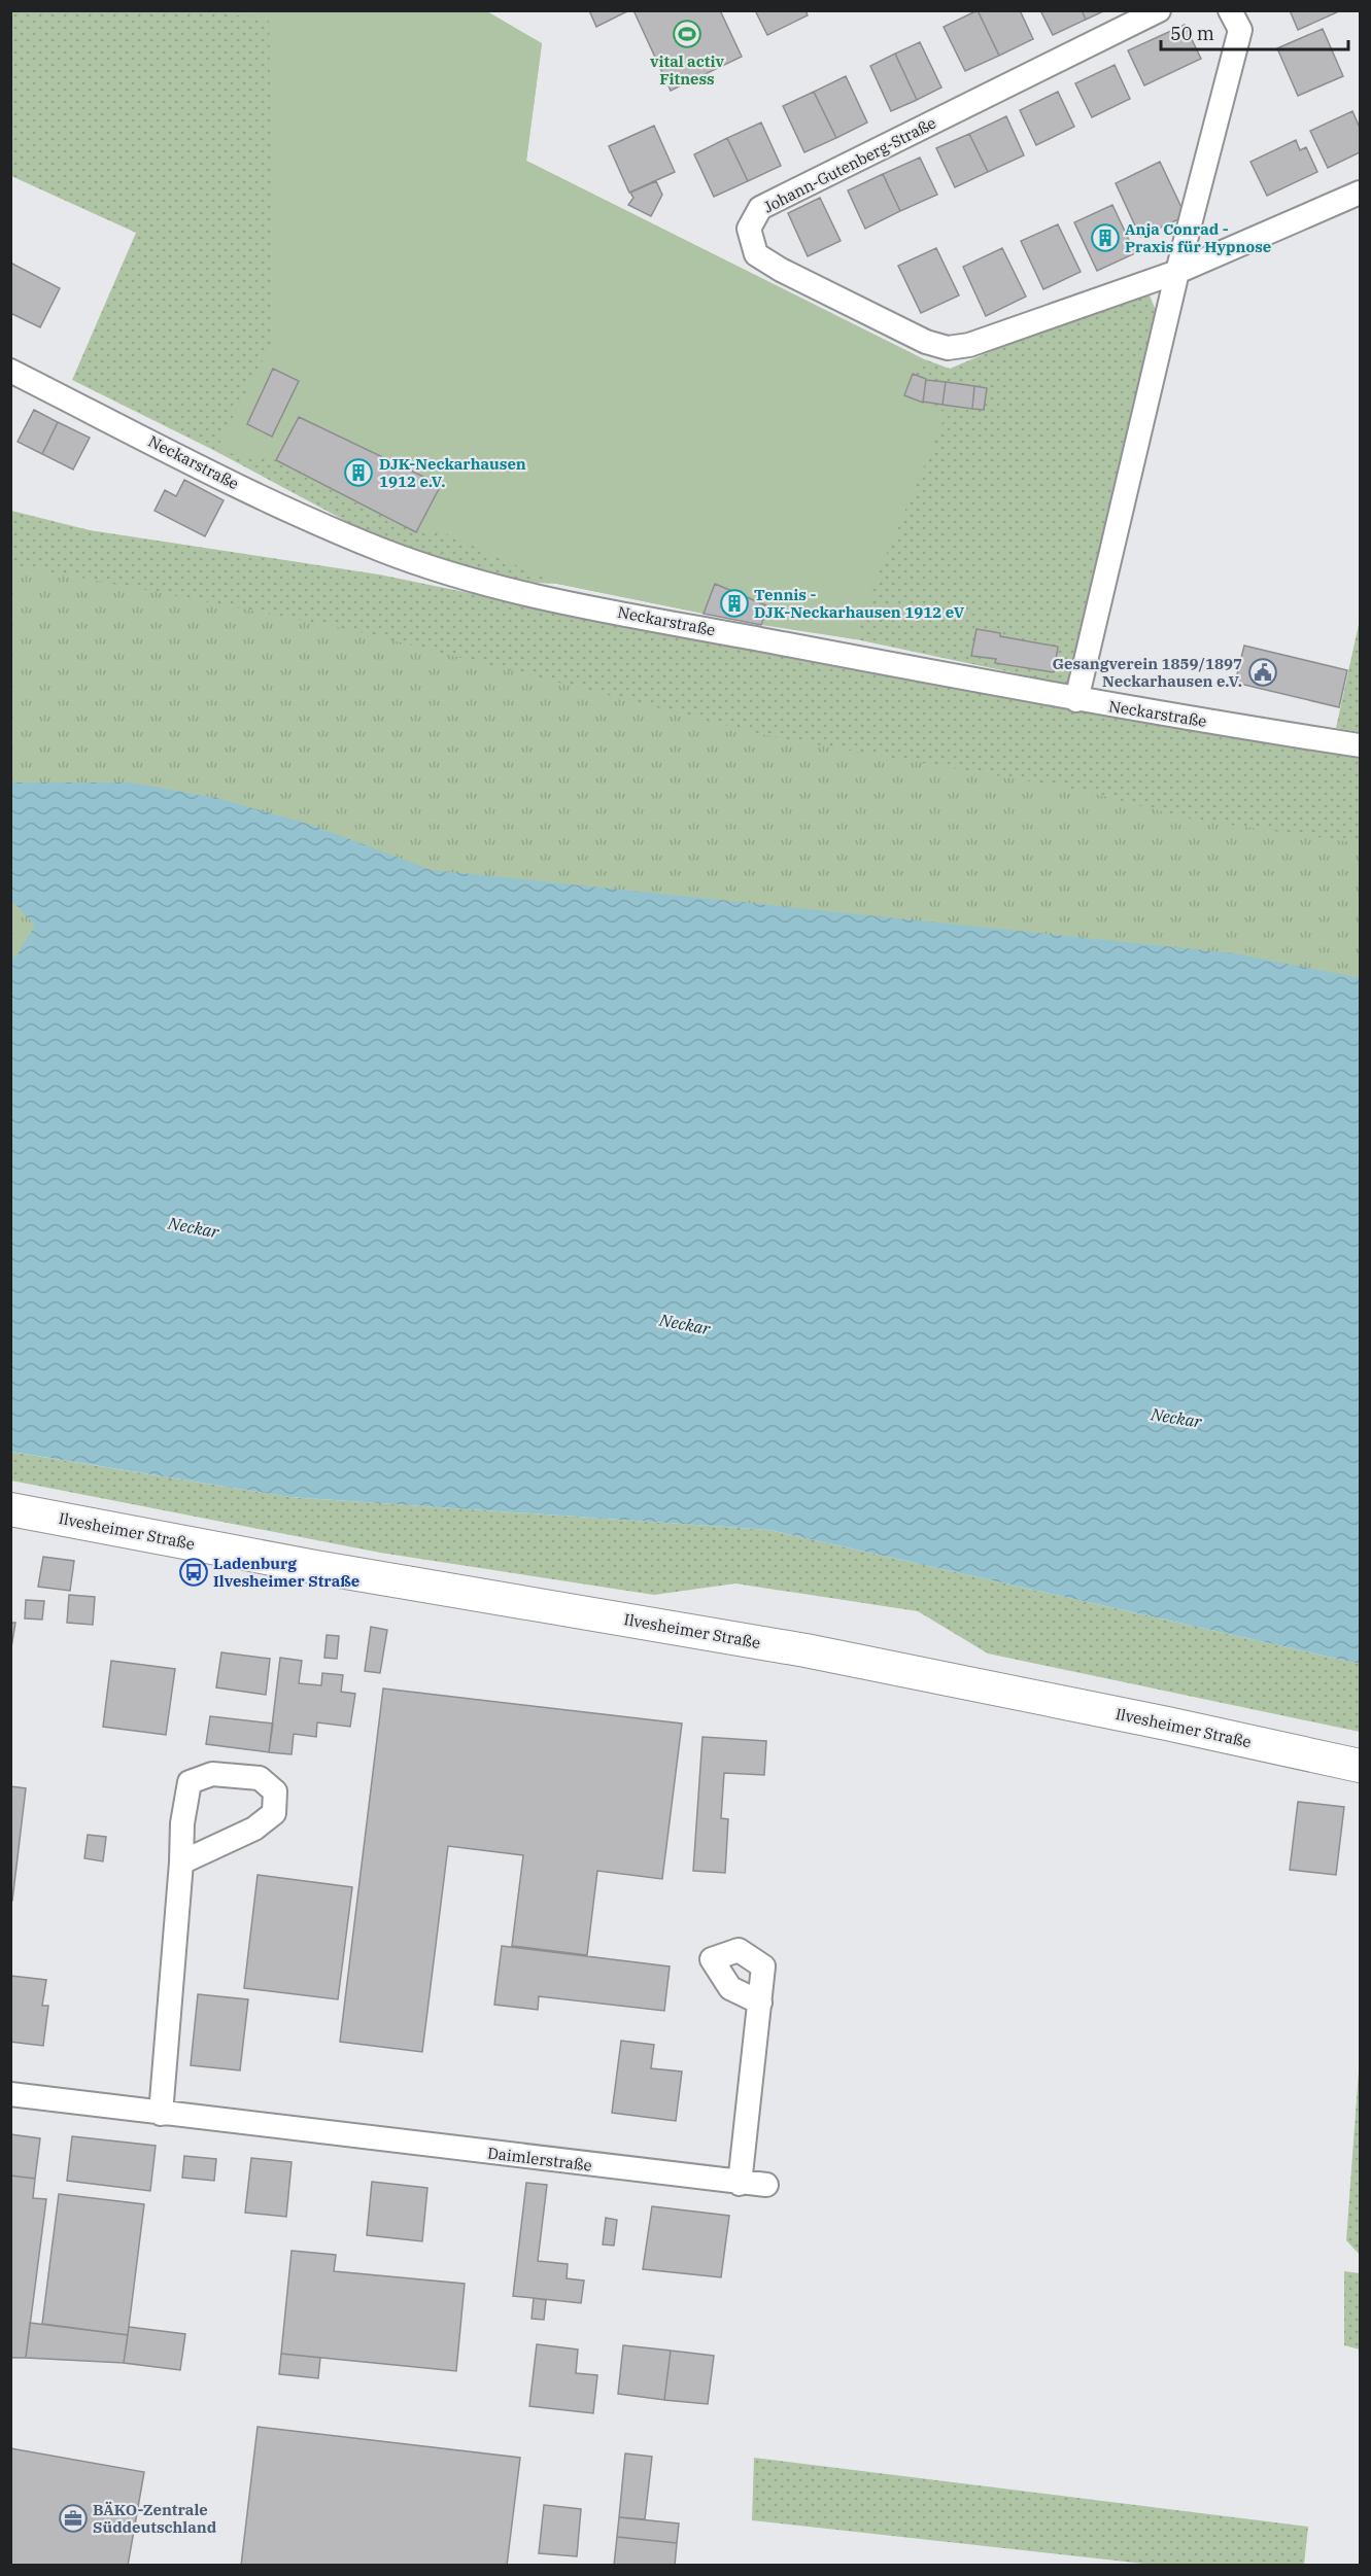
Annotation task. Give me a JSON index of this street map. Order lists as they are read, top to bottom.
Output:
{
  "streets": {
    "main road": ["Ilvesheimer Straße"],
    "street": ["Johann-Gutenberg-Straße", "Neckarstraße", "Daimlerstraße"]
  },
  "water": ["Neckar"],
  "places": {
    "sports": ["vital activ Fitness"],
    "building": ["Anja Conrad - Praxis für Hypnose", "DJK-Neckarhausen 1912 e.V.", "Tennis - DJK-Neckarhausen 1912 eV"],
    "public building": ["Gesangverein 1859/1897 Neckarhausen e.V."],
    "bus stop": ["Ladenburg Ilvesheimer Straße"],
    "office": ["BÄKO-Zentrale Süddeutschland"]
  },
  "scale_bar": "50 m"
}
